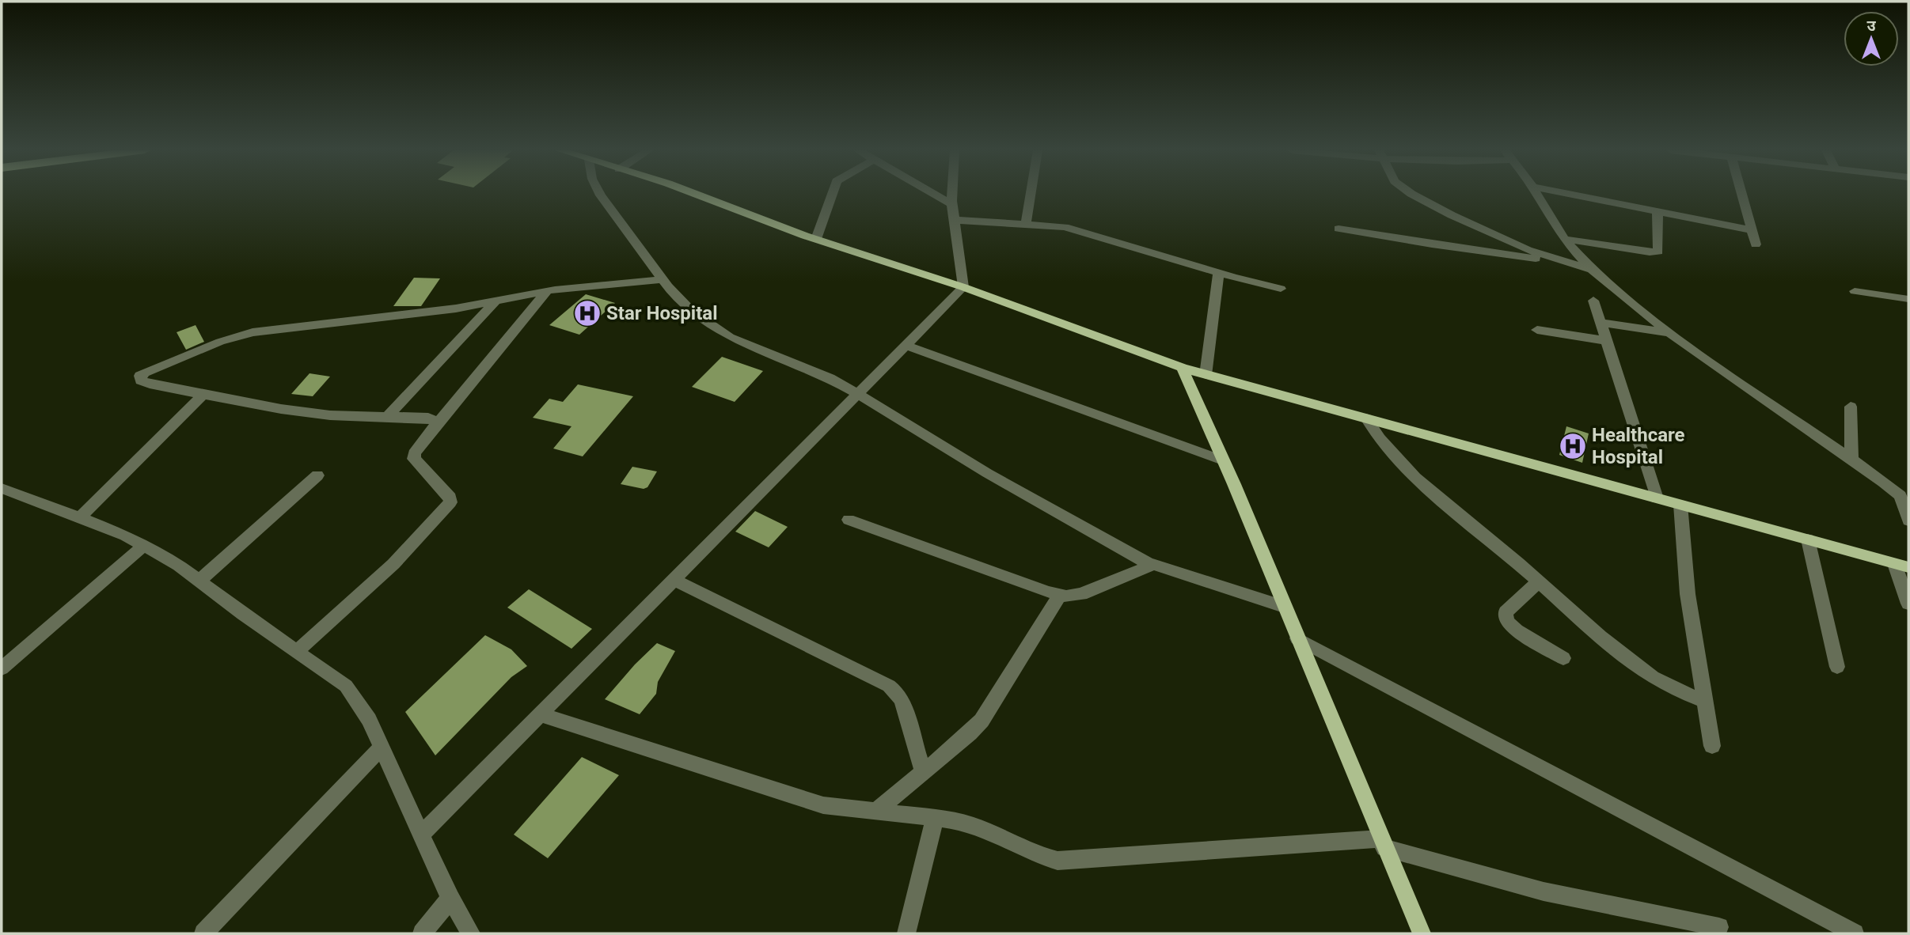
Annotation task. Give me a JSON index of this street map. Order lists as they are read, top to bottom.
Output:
{
  "places": {
    "hospital": ["Star Hospital", "Healthcare Hospital"]
  },
  "north": "top"
}
